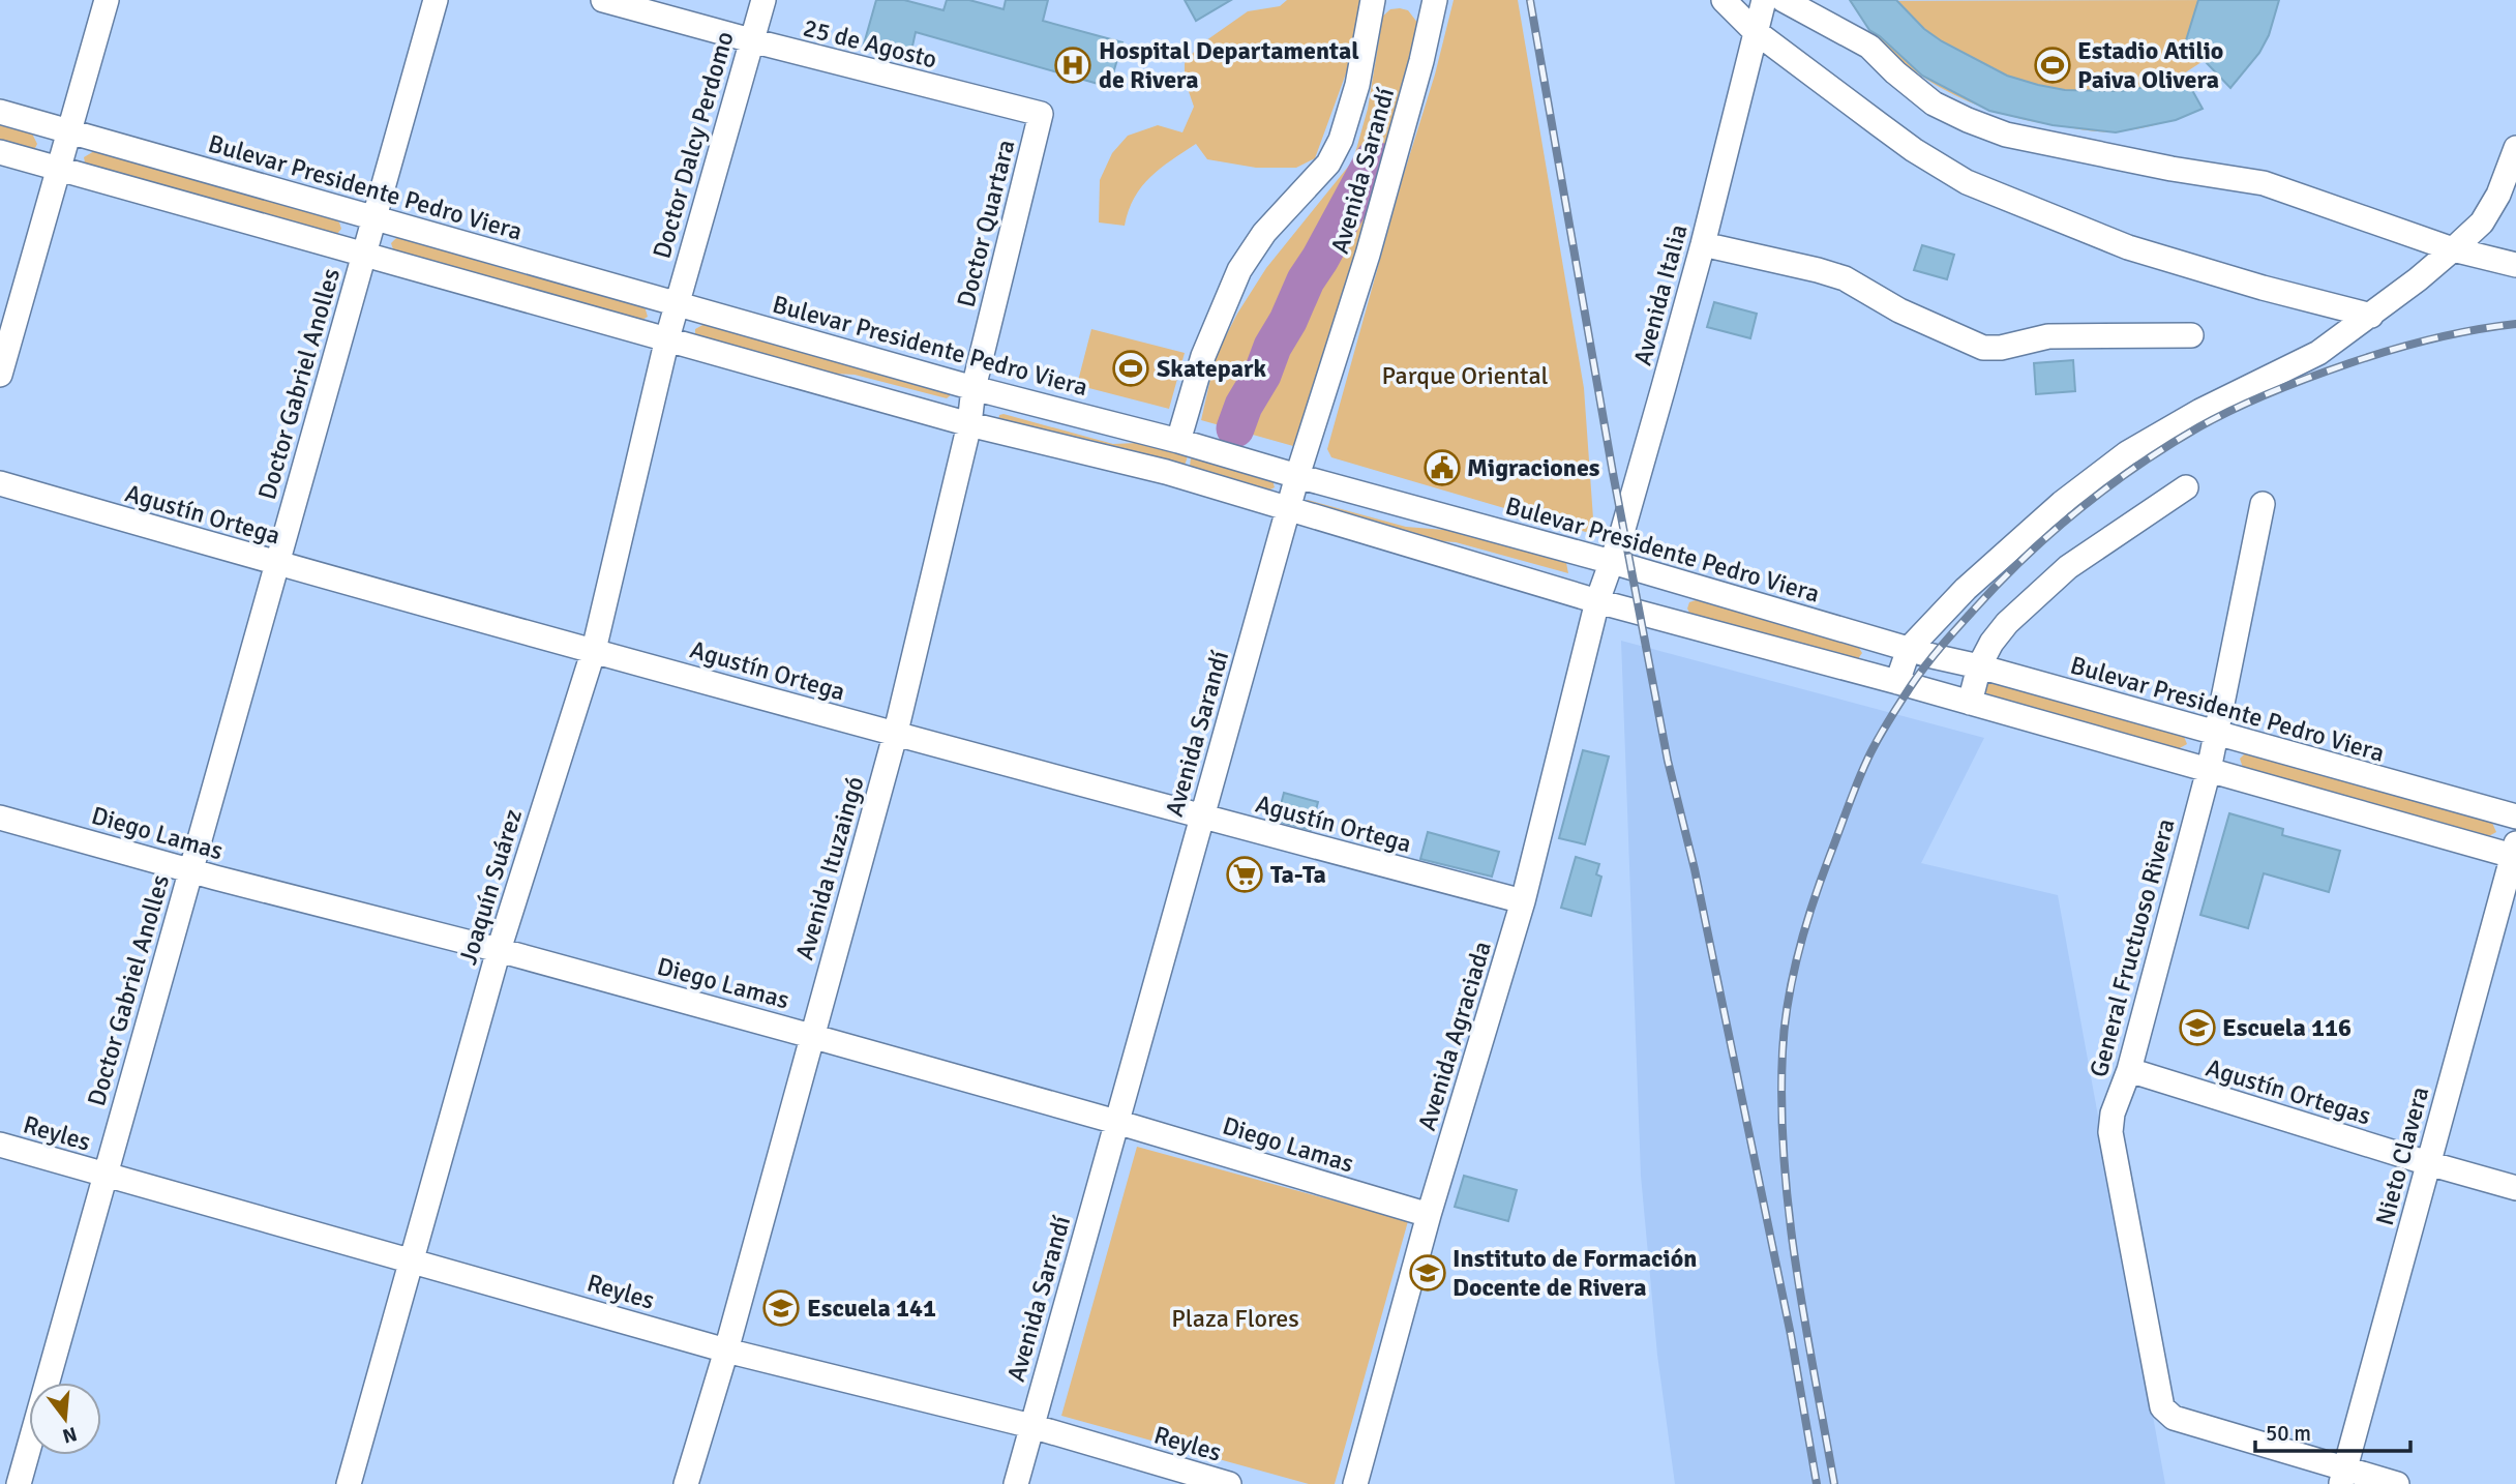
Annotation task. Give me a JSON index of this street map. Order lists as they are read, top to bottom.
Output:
{
  "streets": {
    "street": [
      "25 de Agosto",
      "Doctor Dalcy Perdomo",
      "Avenida Sarandí",
      "Bulevar Presidente Pedro Viera",
      "Doctor Quartara",
      "Avenida Italia",
      "Doctor Gabriel Anolles",
      "Agustín Ortega",
      "Diego Lamas",
      "Avenida Ituzaingó",
      "Joaquín Suárez",
      "General Fructuoso Rivera",
      "Avenida Agraciada",
      "Agustín Ortegas",
      "Reyles",
      "Nieto Clavera"
    ]
  },
  "crossings": [
    ["25 de Agosto", "Doctor Dalcy Perdomo"],
    ["25 de Agosto", "Doctor Quartara"],
    ["Doctor Dalcy Perdomo", "Bulevar Presidente Pedro Viera"],
    ["Doctor Dalcy Perdomo", "Joaquín Suárez"],
    ["Avenida Sarandí", "Bulevar Presidente Pedro Viera"],
    ["Avenida Sarandí", "Agustín Ortega"],
    ["Avenida Sarandí", "Diego Lamas"],
    ["Avenida Sarandí", "Reyles"],
    ["Bulevar Presidente Pedro Viera", "Doctor Quartara"],
    ["Bulevar Presidente Pedro Viera", "Avenida Italia"],
    ["Bulevar Presidente Pedro Viera", "Doctor Gabriel Anolles"],
    ["Bulevar Presidente Pedro Viera", "Avenida Ituzaingó"],
    ["Bulevar Presidente Pedro Viera", "Joaquín Suárez"],
    ["Bulevar Presidente Pedro Viera", "General Fructuoso Rivera"],
    ["Doctor Quartara", "Avenida Ituzaingó"],
    ["Avenida Italia", "Avenida Agraciada"],
    ["Doctor Gabriel Anolles", "Agustín Ortega"],
    ["Doctor Gabriel Anolles", "Diego Lamas"],
    ["Doctor Gabriel Anolles", "Reyles"],
    ["Agustín Ortega", "Avenida Ituzaingó"],
    ["Agustín Ortega", "Joaquín Suárez"],
    ["Agustín Ortega", "Avenida Agraciada"],
    ["Diego Lamas", "Avenida Ituzaingó"],
    ["Diego Lamas", "Joaquín Suárez"],
    ["Diego Lamas", "Avenida Agraciada"],
    ["Avenida Ituzaingó", "Reyles"],
    ["Joaquín Suárez", "Reyles"],
    ["General Fructuoso Rivera", "Agustín Ortegas"],
    ["General Fructuoso Rivera", "Nieto Clavera"],
    ["Agustín Ortegas", "Nieto Clavera"]
  ],
  "parks": ["Parque Oriental", "Plaza Flores"],
  "places": {
    "hospital": ["Hospital Departamental de Rivera"],
    "sports": ["Estadio Atilio Paiva Olivera", "Skatepark"],
    "public building": ["Migraciones"],
    "supermarket": ["Ta-Ta"],
    "school or university": ["Escuela 116", "Instituto de Formación Docente de Rivera", "Escuela 141"]
  },
  "scale_bar": "50 m",
  "north": "bottom"
}
